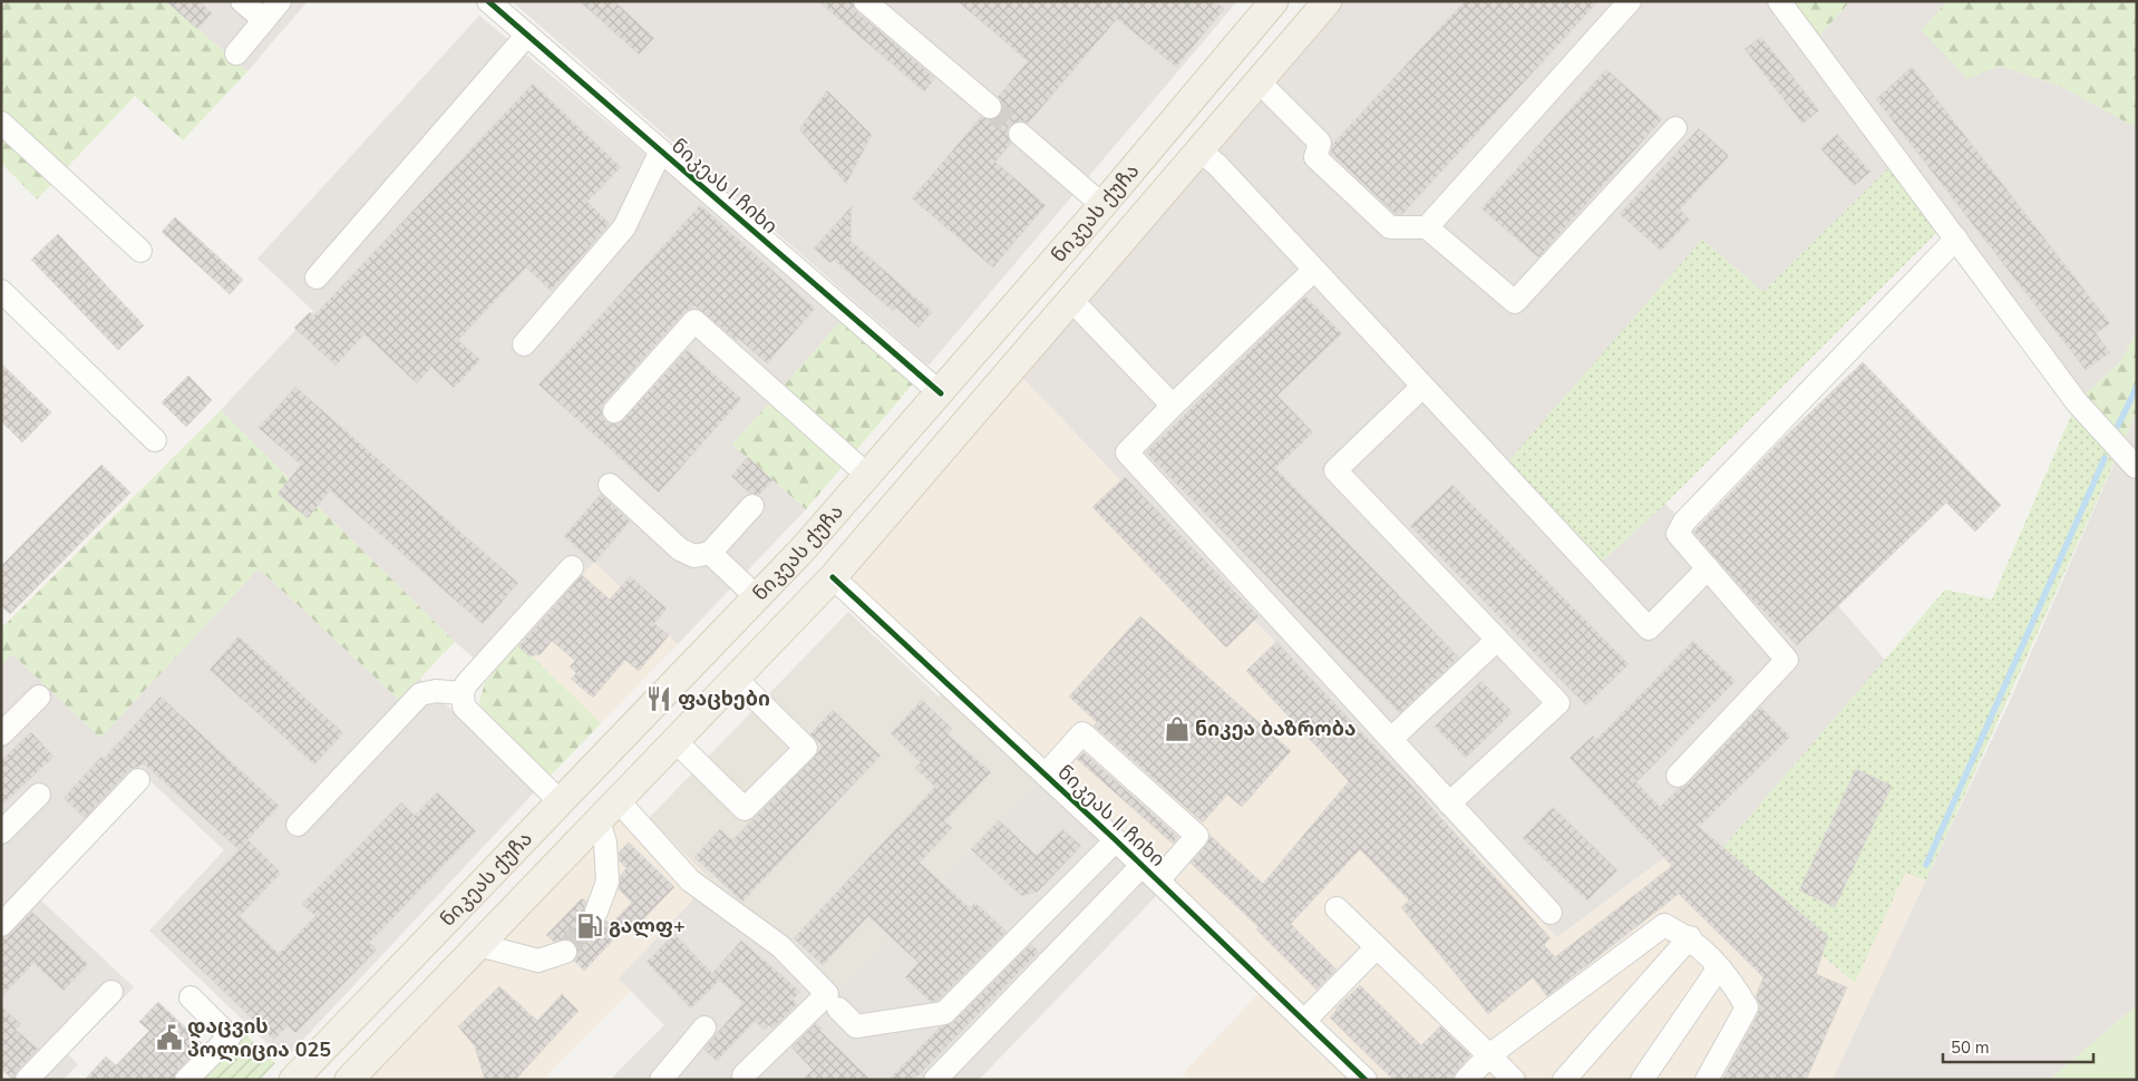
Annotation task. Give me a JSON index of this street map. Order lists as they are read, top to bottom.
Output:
{
  "streets": {
    "main road": ["ნიკეას ქუჩა"],
    "street": ["ნიკეას I ჩიხი", "ნიკეას II ჩიხი"]
  },
  "crossings": [
    ["ნიკეას I ჩიხი", "ნიკეას ქუჩა"],
    ["ნიკეას ქუჩა", "ნიკეას II ჩიხი"]
  ],
  "places": {
    "restaurant": ["ფაცხები"],
    "shop": ["ნიკეა ბაზრობა"],
    "fuel station": ["გალფ+"],
    "public building": ["დაცვის პოლიცია 025"]
  },
  "scale_bar": "50 m"
}
